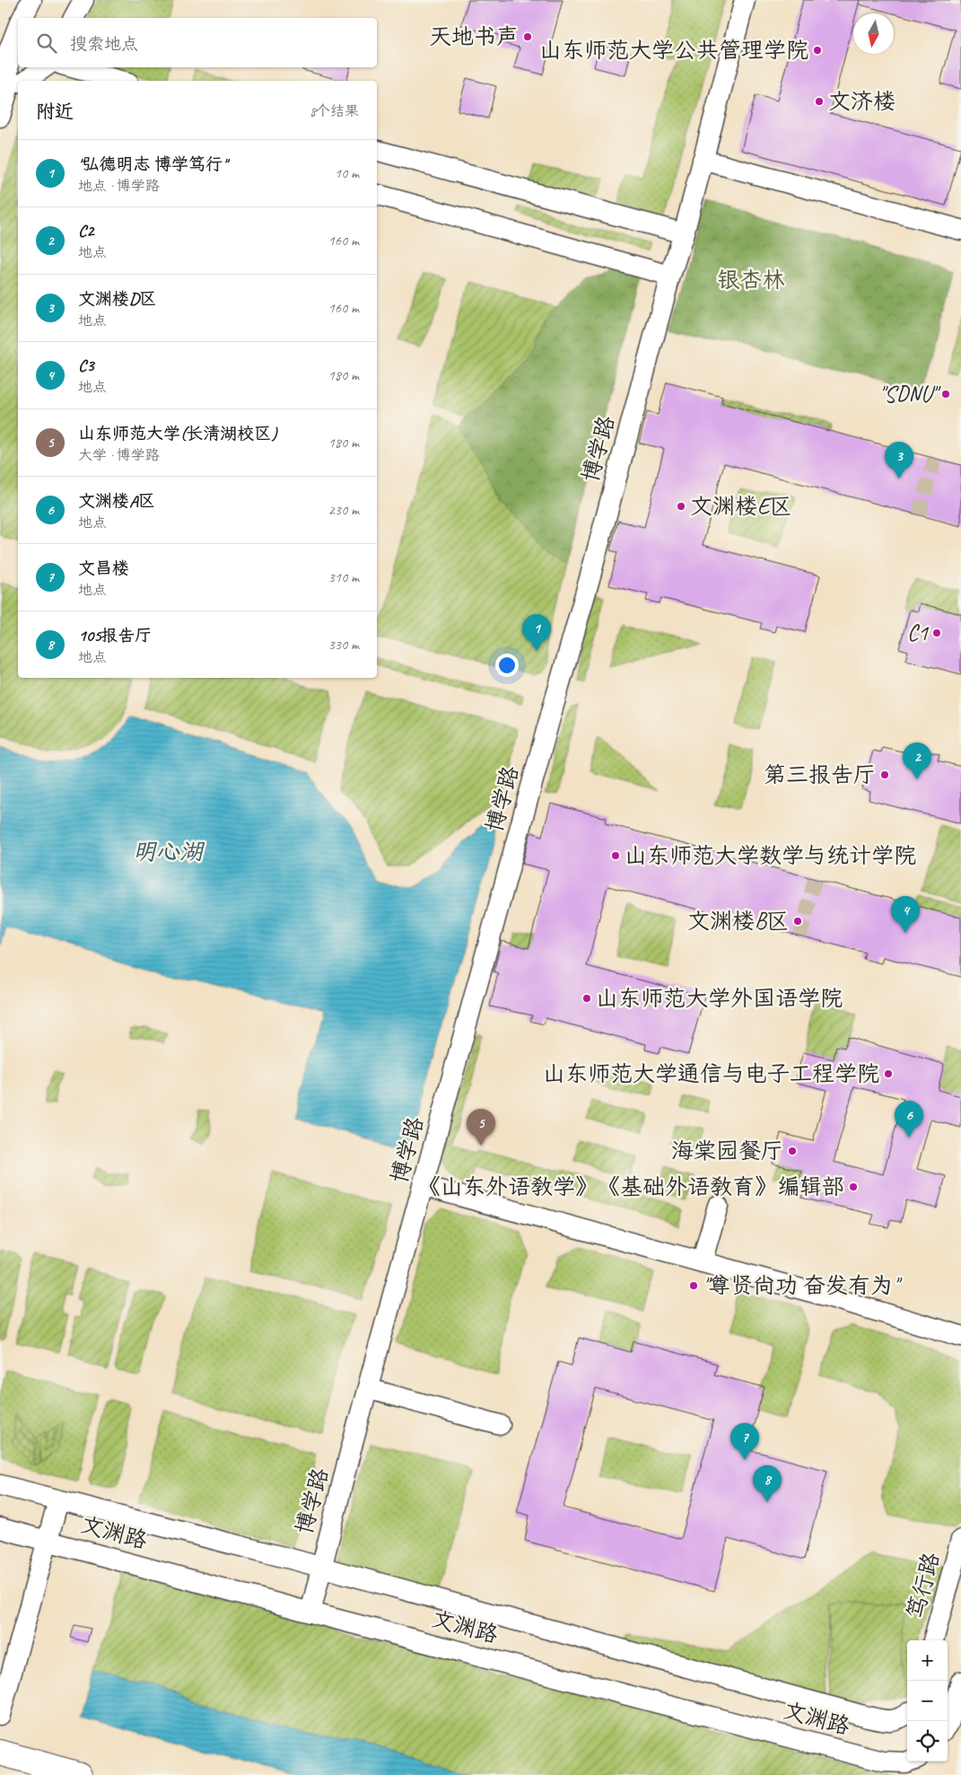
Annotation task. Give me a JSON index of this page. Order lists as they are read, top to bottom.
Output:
{
  "streets": {
    "street": ["博学路", "文渊路", "笃行路"]
  },
  "crossings": [
    ["博学路", "文渊路"]
  ],
  "water": ["明心湖"],
  "parks": ["银杏林"],
  "places": [
    "天地书声",
    "山东师范大学公共管理学院",
    "文济楼",
    "\"SDNU\"",
    "文渊楼E区",
    "C1",
    "第三报告厅",
    "山东师范大学数学与统计学院",
    "文渊楼B区",
    "山东师范大学外国语学院",
    "山东师范大学通信与电子工程学院",
    "海棠园餐厅",
    "《山东外语教学》《基础外语教育》编辑部",
    "\"尊贤尚功 奋发有为\""
  ],
  "north": "bottom",
  "page": {
    "search": "搜索地点",
    "heading": ["附近", "8个结果"],
    "list": [
      {
        "mark": "1",
        "name": "\"弘德明志 博学笃行\"",
        "note": "地点 · 博学路",
        "value": "10 m"
      },
      {
        "mark": "2",
        "name": "C2",
        "note": "地点",
        "value": "160 m"
      },
      {
        "mark": "3",
        "name": "文渊楼D区",
        "note": "地点",
        "value": "160 m"
      },
      {
        "mark": "4",
        "name": "C3",
        "note": "地点",
        "value": "180 m"
      },
      {
        "mark": "5",
        "name": "山东师范大学(长清湖校区)",
        "note": "大学 · 博学路",
        "value": "180 m"
      },
      {
        "mark": "6",
        "name": "文渊楼A区",
        "note": "地点",
        "value": "230 m"
      },
      {
        "mark": "7",
        "name": "文昌楼",
        "note": "地点",
        "value": "310 m"
      },
      {
        "mark": "8",
        "name": "105报告厅",
        "note": "地点",
        "value": "330 m"
      }
    ],
    "pins": [
      "3",
      "1",
      "2",
      "4",
      "6",
      "5",
      "7",
      "8"
    ],
    "map_buttons": ["+", "−"]
  }
}
